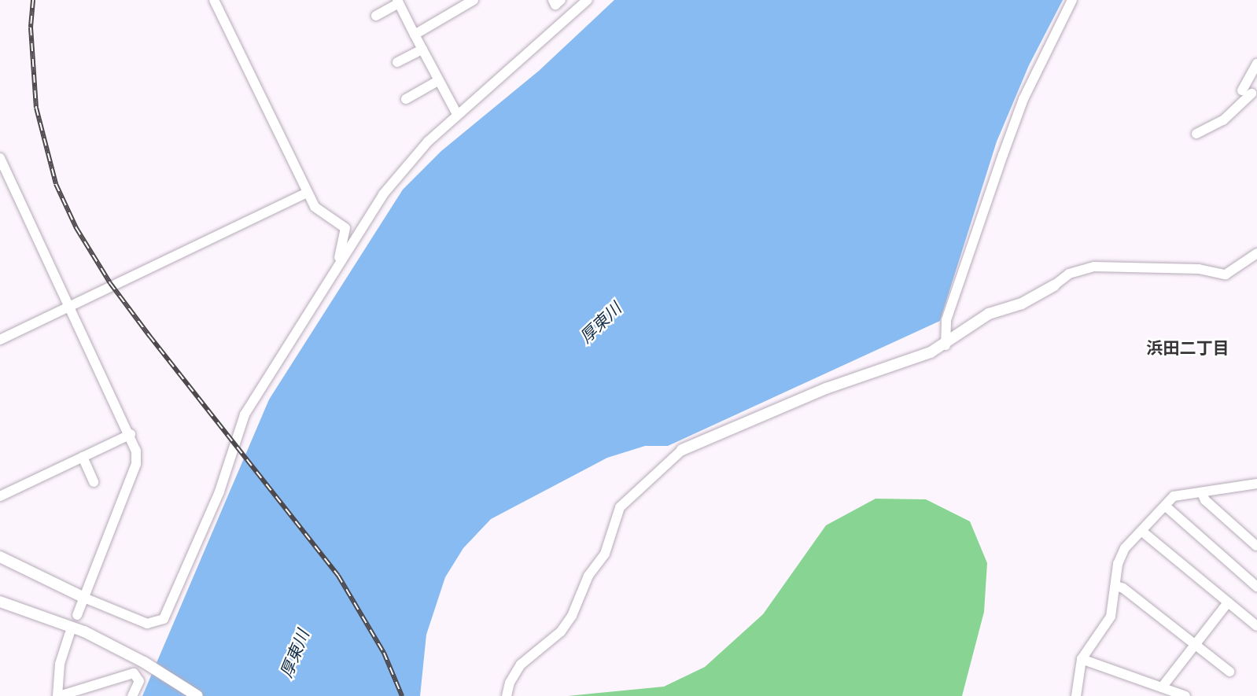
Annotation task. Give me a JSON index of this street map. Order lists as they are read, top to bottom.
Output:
{
  "districts": ["浜田二丁目"],
  "water": ["厚東川"]
}
